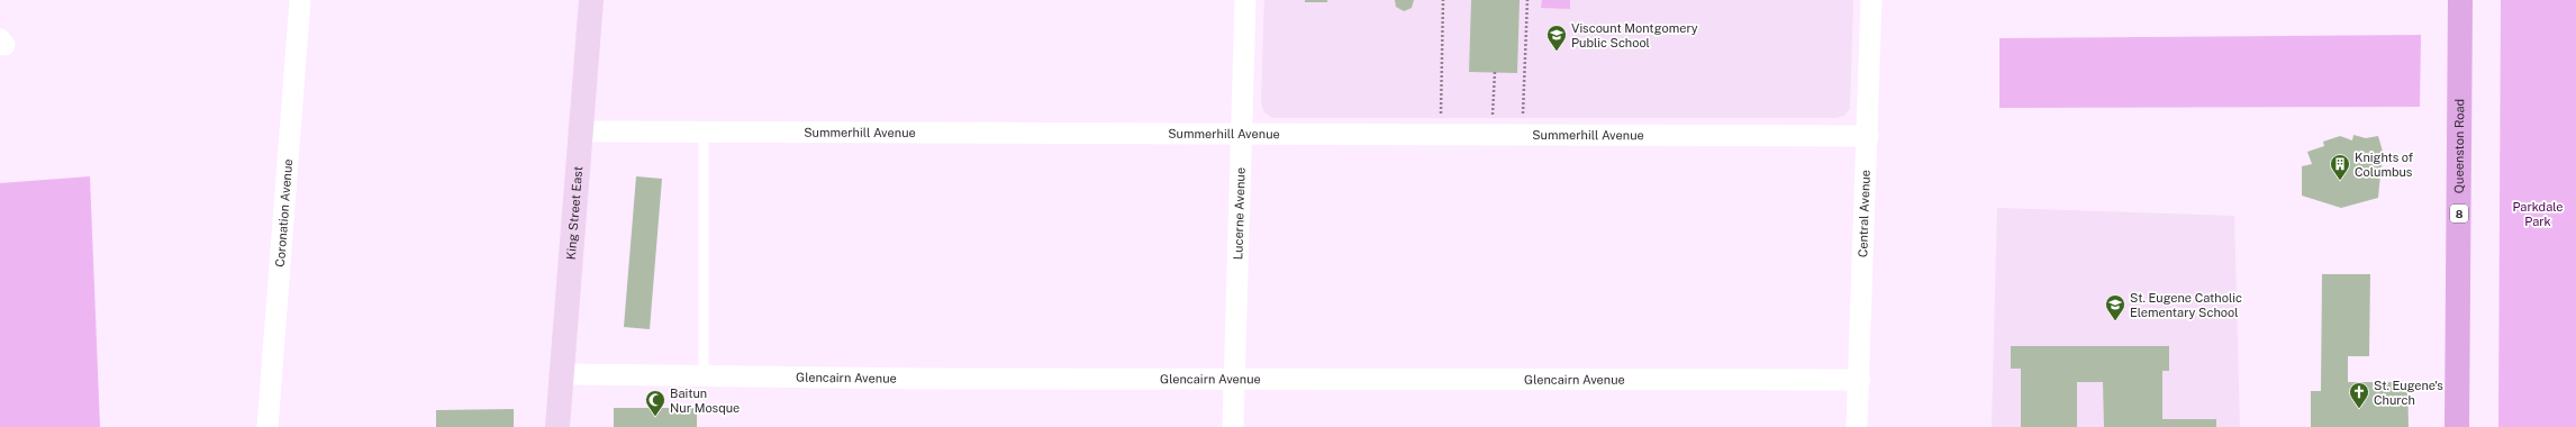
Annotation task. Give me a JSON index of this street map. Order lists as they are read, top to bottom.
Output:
{
  "streets": {
    "main road": ["Queenston Road", "King Street East", "8"],
    "street": [
      "Summerhill Avenue",
      "Coronation Avenue",
      "Lucerne Avenue",
      "Central Avenue",
      "Glencairn Avenue"
    ]
  },
  "crossings": [
    ["Summerhill Avenue", "King Street East"],
    ["Summerhill Avenue", "Lucerne Avenue"],
    ["Summerhill Avenue", "Central Avenue"],
    ["King Street East", "Glencairn Avenue"],
    ["Lucerne Avenue", "Glencairn Avenue"],
    ["Central Avenue", "Glencairn Avenue"]
  ],
  "parks": ["Parkdale Park"],
  "places": {
    "school or university": ["Viscount Montgomery Public School", "St. Eugene Catholic Elementary School"],
    "building": ["Knights of Columbus"],
    "church": ["St. Eugene's Church"],
    "mosque": ["Baitun Nur Mosque"]
  }
}
